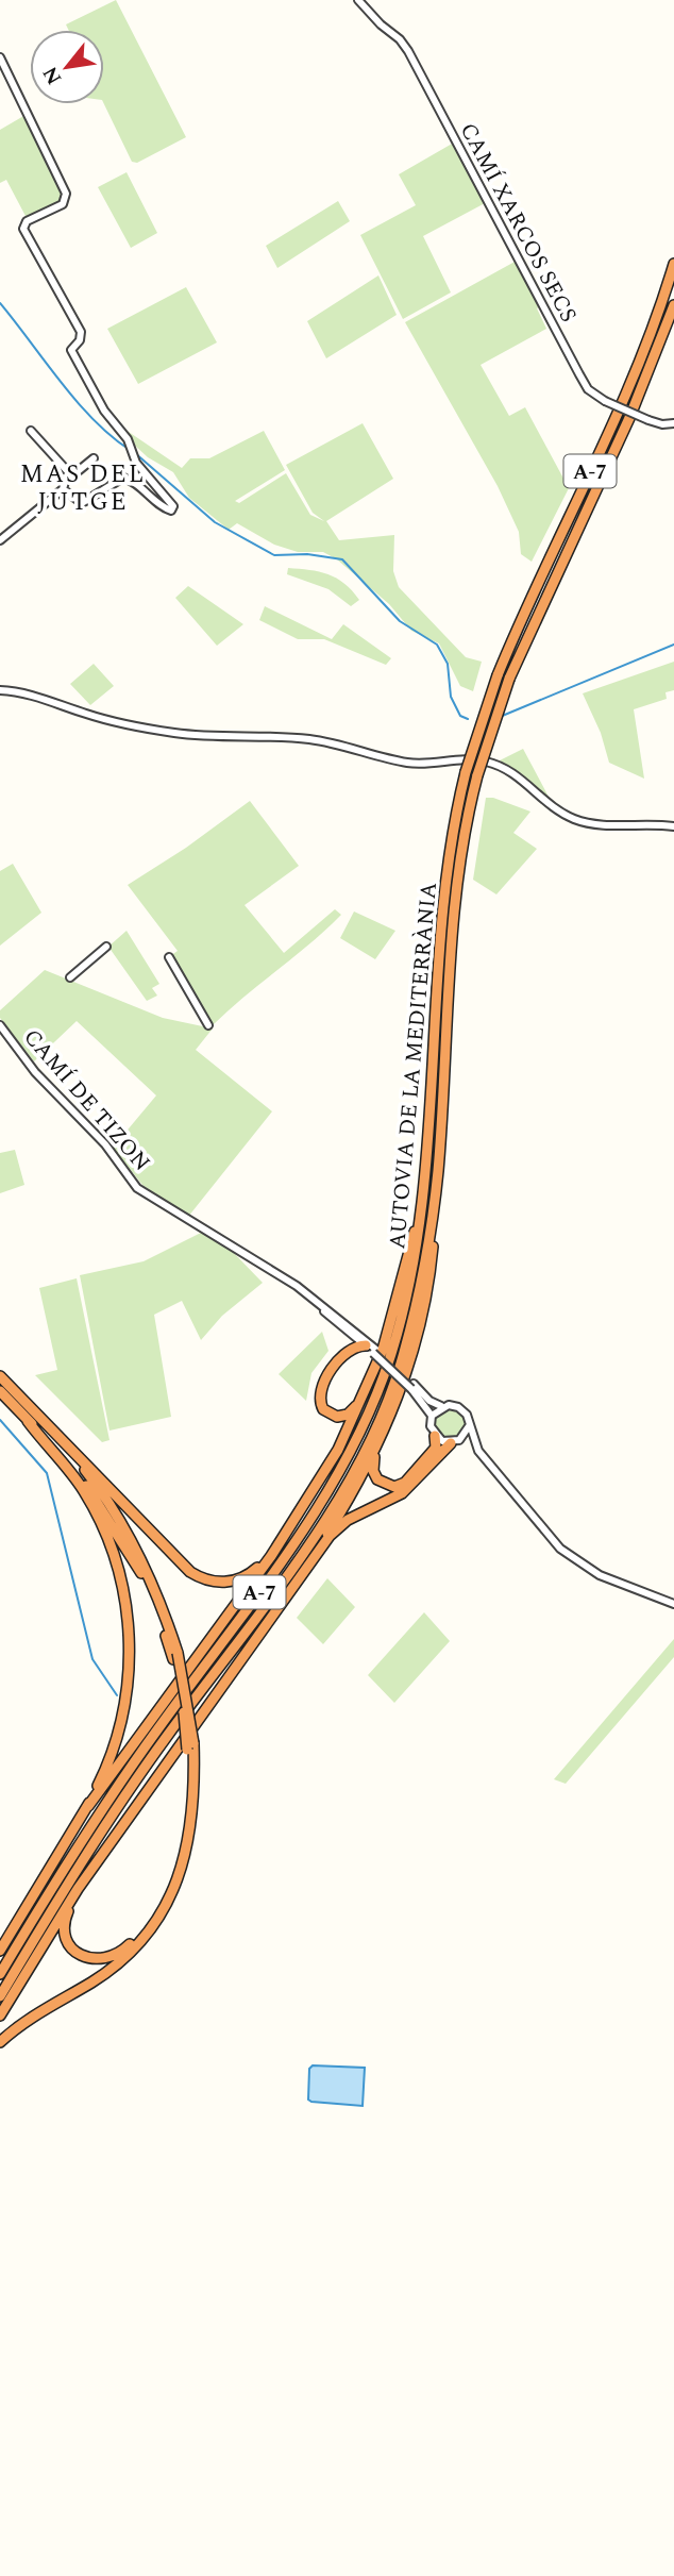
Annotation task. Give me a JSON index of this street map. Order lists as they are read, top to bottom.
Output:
{
  "streets": {
    "highway": ["A-7", "AUTOVIA DE LA MEDITERRÀNIA"],
    "street": ["CAMÍ XARCOS SECS", "CAMÍ DE TIZON"]
  },
  "districts": ["MAS DEL JUTGE"],
  "north": "bottom left"
}
